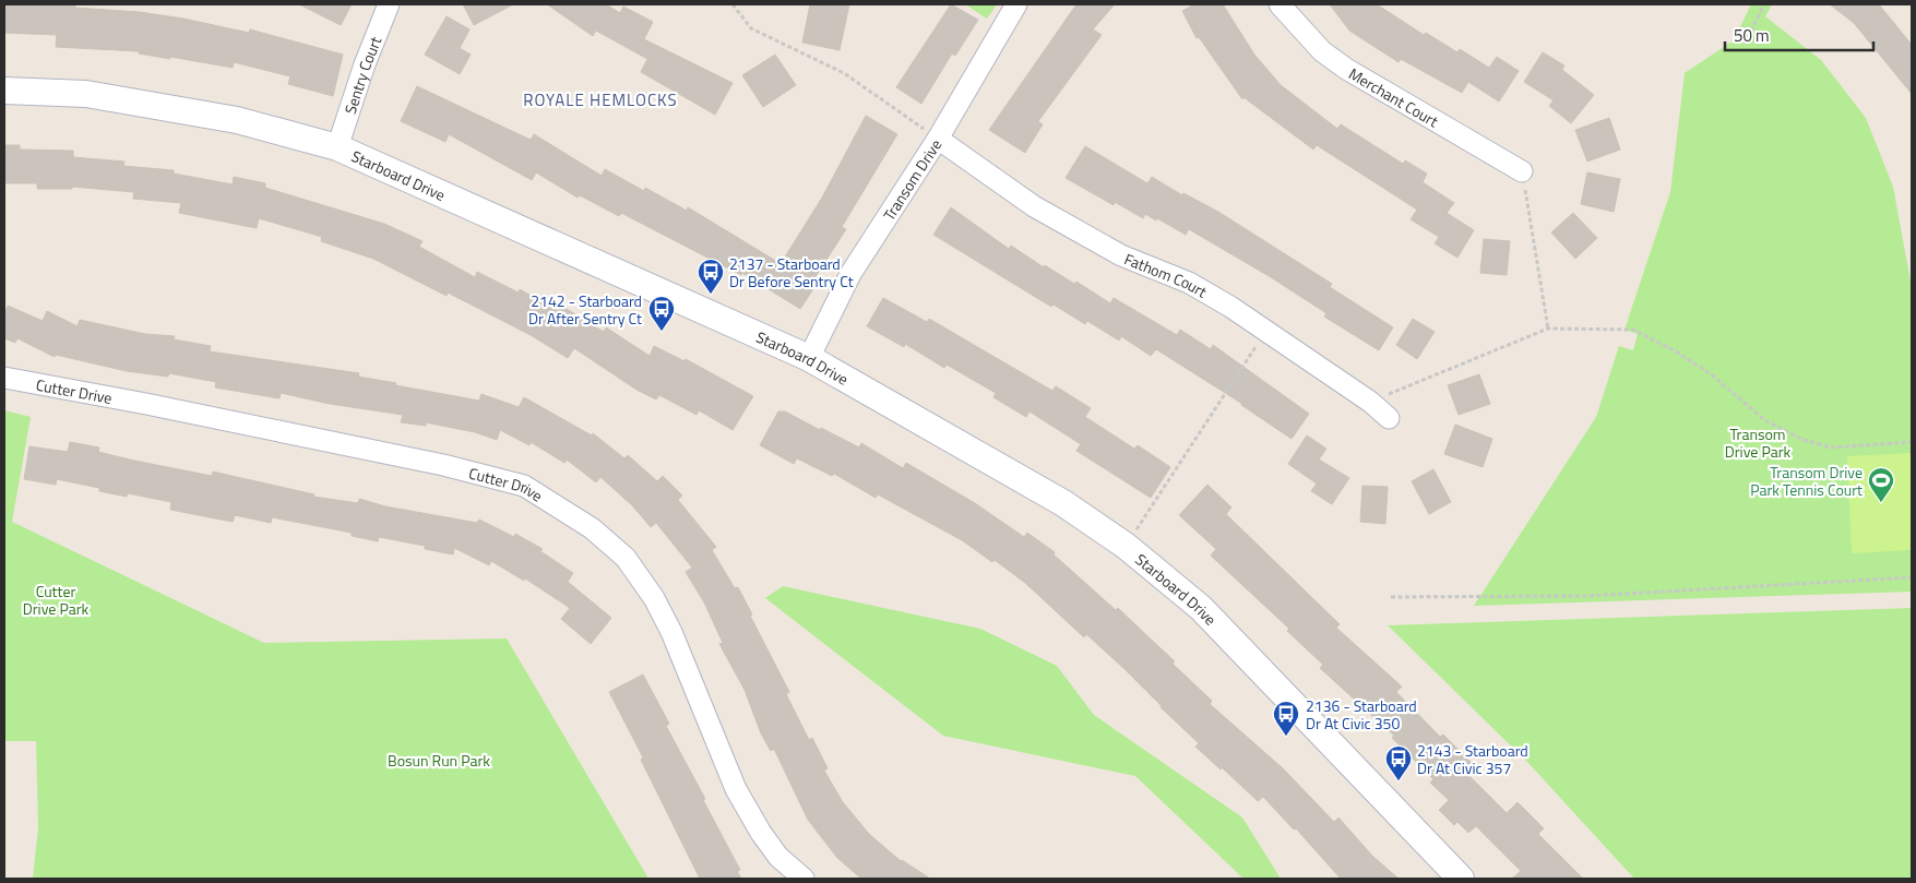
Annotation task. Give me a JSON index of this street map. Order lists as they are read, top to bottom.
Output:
{
  "streets": {
    "street": [
      "Sentry Court",
      "Merchant Court",
      "Starboard Drive",
      "Transom Drive",
      "Fathom Court",
      "Cutter Drive"
    ]
  },
  "crossings": [
    ["Sentry Court", "Starboard Drive"],
    ["Starboard Drive", "Transom Drive"],
    ["Transom Drive", "Fathom Court"]
  ],
  "districts": ["ROYALE HEMLOCKS"],
  "parks": ["Transom Drive Park", "Cutter Drive Park", "Bosun Run Park"],
  "places": {
    "bus stop": [
      "2137 - Starboard Dr Before Sentry Ct",
      "2142 - Starboard Dr After Sentry Ct",
      "2136 - Starboard Dr At Civic 350",
      "2143 - Starboard Dr At Civic 357"
    ],
    "sports": ["Transom Drive Park Tennis Court"]
  },
  "scale_bar": "50 m"
}
